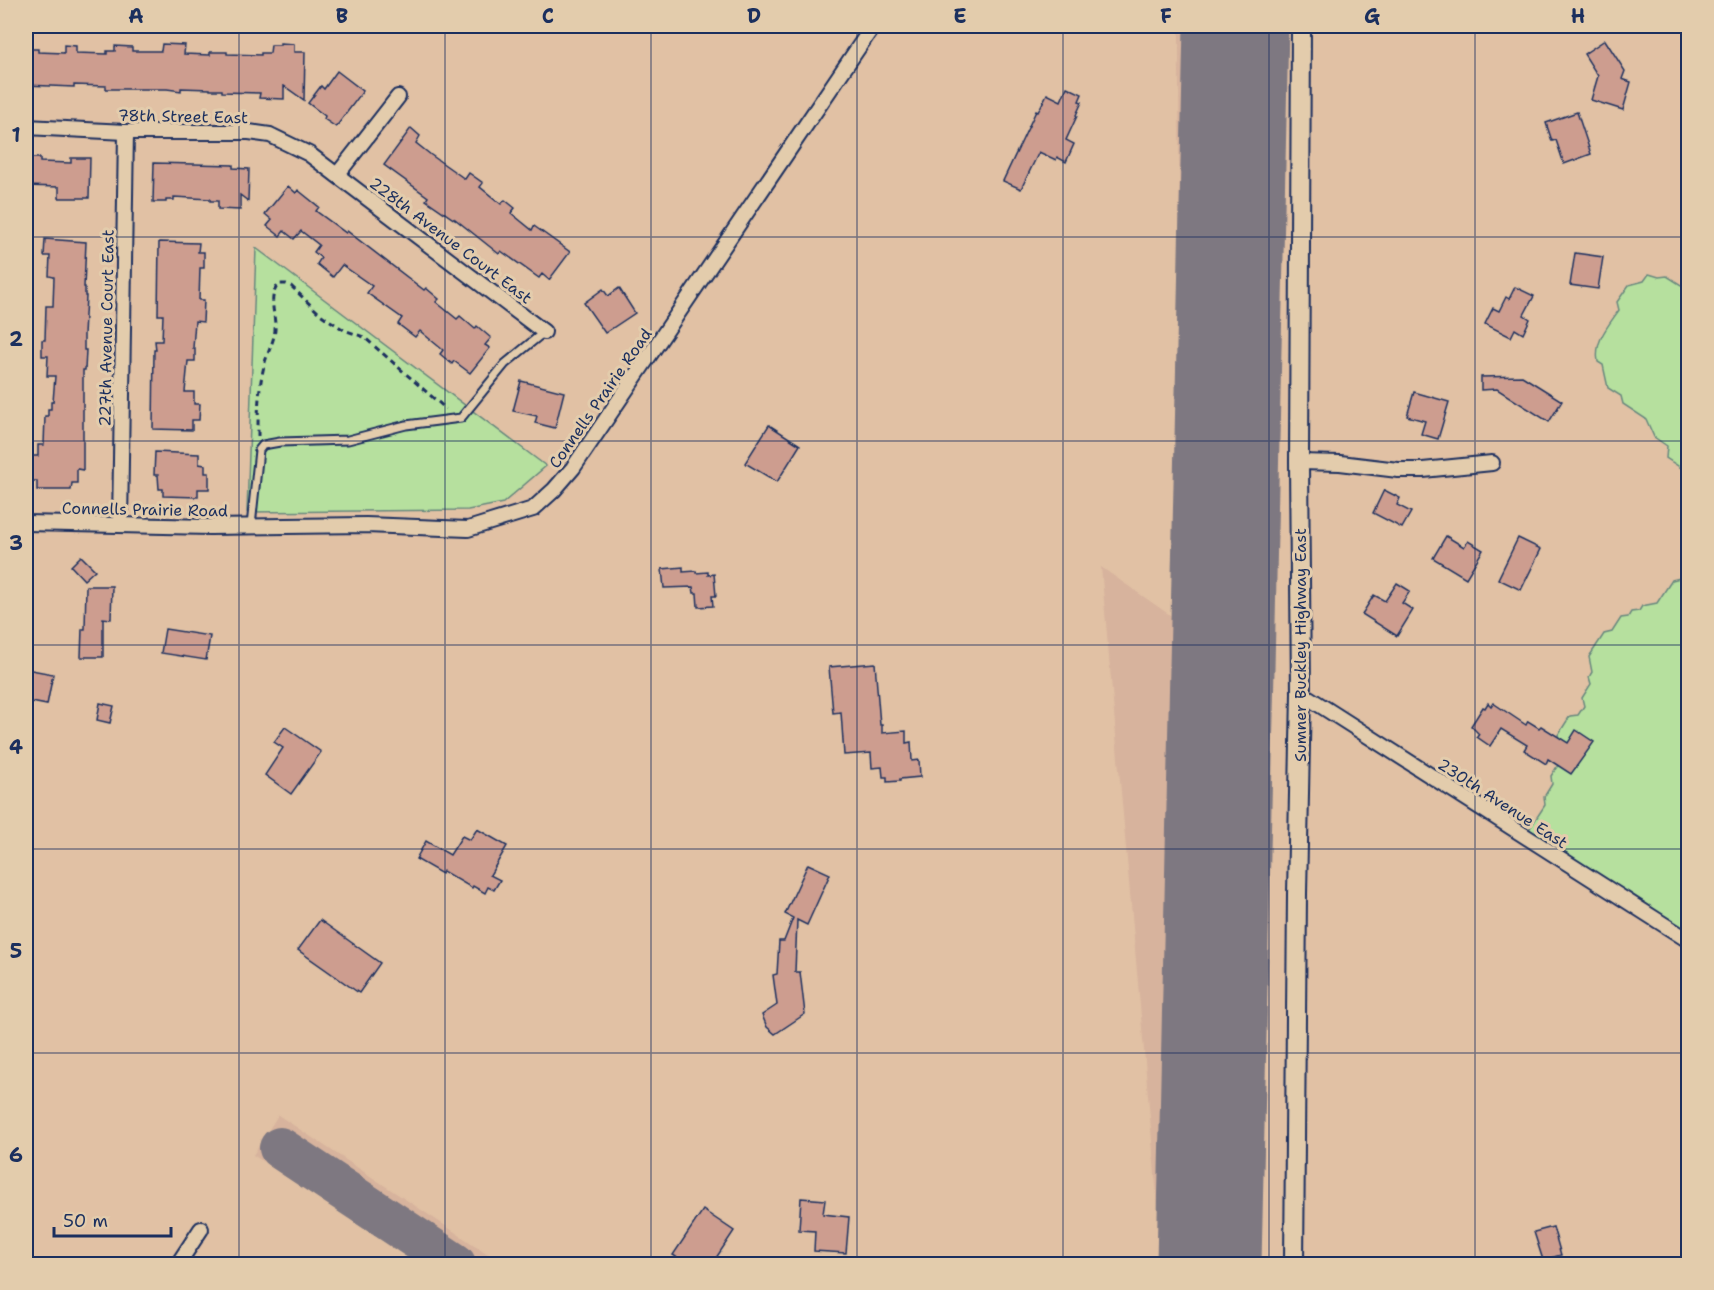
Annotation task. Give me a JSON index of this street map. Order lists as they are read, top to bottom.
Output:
{
  "streets": {
    "street": [
      "78th Street East",
      "228th Avenue Court East",
      "227th Avenue Court East",
      "Connells Prairie Road",
      "Sumner Buckley Highway East",
      "230th Avenue East"
    ]
  },
  "crossings": [
    ["78th Street East", "228th Avenue Court East"],
    ["78th Street East", "227th Avenue Court East"],
    ["227th Avenue Court East", "Connells Prairie Road"],
    ["Sumner Buckley Highway East", "230th Avenue East"]
  ],
  "scale_bar": "50 m",
  "grid": {
    "columns": [
      "A",
      "B",
      "C",
      "D",
      "E",
      "F",
      "G",
      "H"
    ],
    "rows": [
      "1",
      "2",
      "3",
      "4",
      "5",
      "6"
    ]
  }
}
